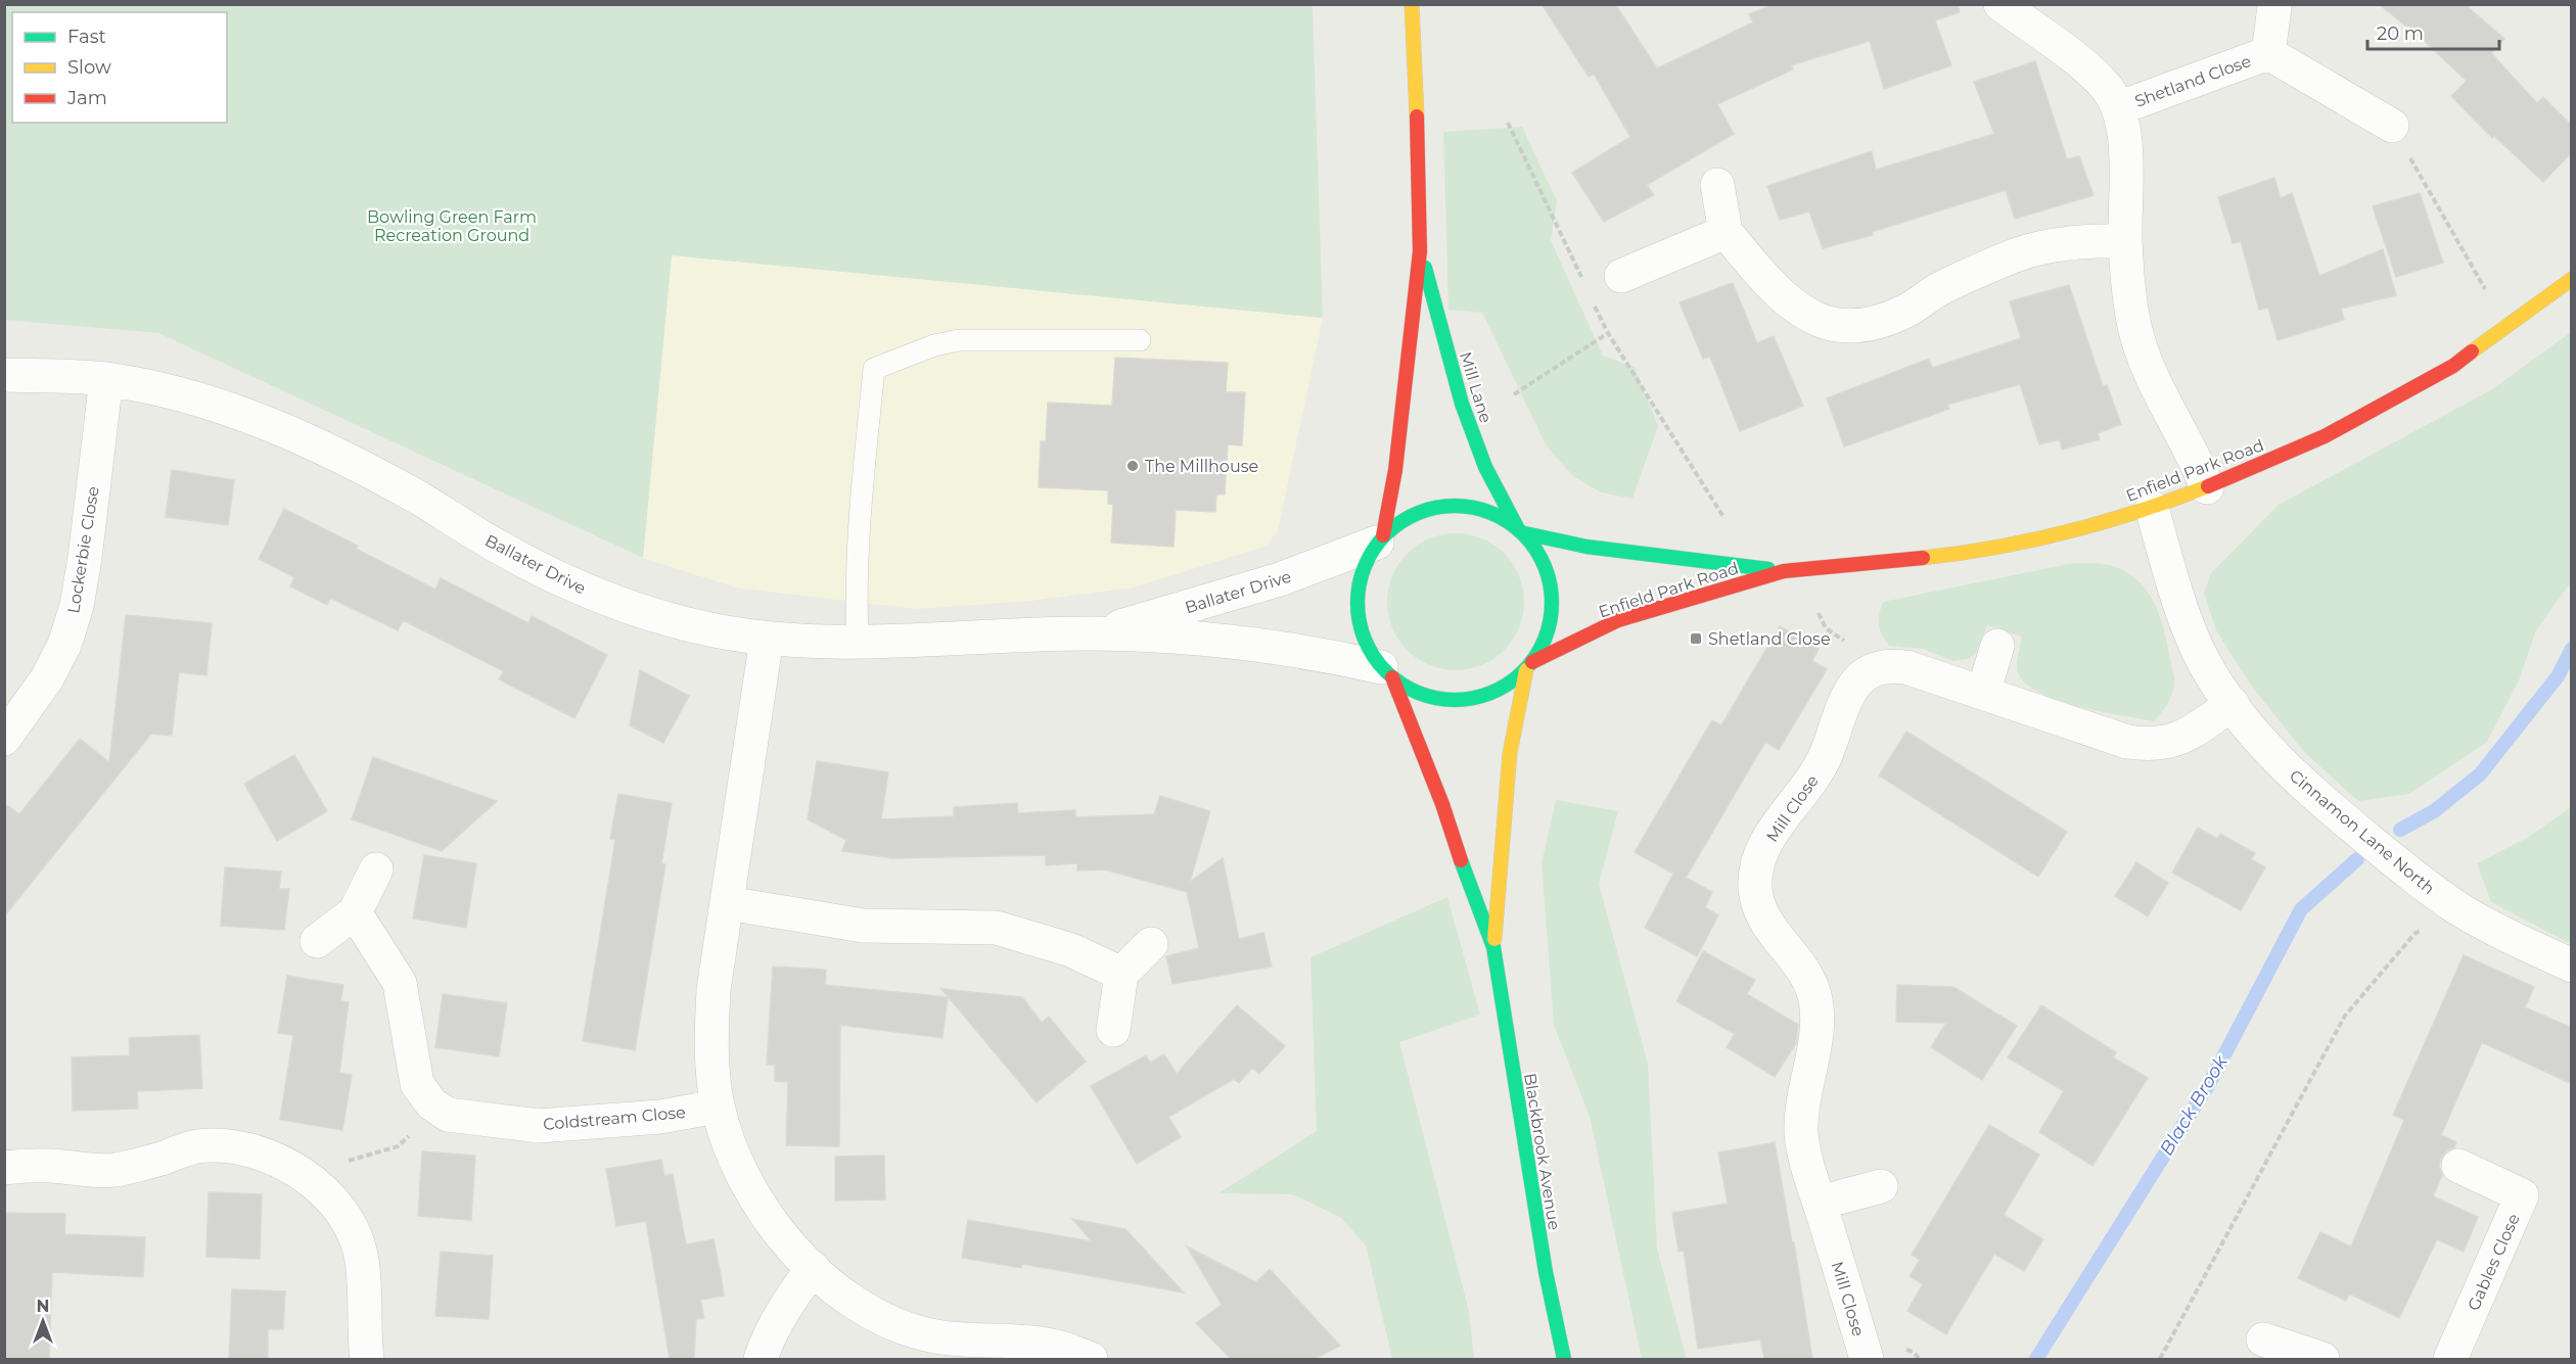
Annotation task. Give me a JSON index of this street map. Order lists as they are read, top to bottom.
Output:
{
  "streets": {
    "street": [
      "Shetland Close",
      "Mill Lane",
      "Enfield Park Road",
      "Lockerbie Close",
      "Ballater Drive",
      "Mill Close",
      "Cinnamon Lane North",
      "Coldstream Close",
      "Blackbrook Avenue",
      "Gables Close"
    ]
  },
  "crossings": [
    ["Shetland Close", "Enfield Park Road"],
    ["Mill Lane", "Enfield Park Road"],
    ["Mill Lane", "Ballater Drive"],
    ["Mill Lane", "Blackbrook Avenue"],
    ["Enfield Park Road", "Ballater Drive"],
    ["Enfield Park Road", "Cinnamon Lane North"],
    ["Enfield Park Road", "Blackbrook Avenue"],
    ["Lockerbie Close", "Ballater Drive"],
    ["Ballater Drive", "Blackbrook Avenue"],
    ["Mill Close", "Cinnamon Lane North"]
  ],
  "water": ["Black Brook"],
  "parks": ["Bowling Green Farm Recreation Ground"],
  "places": {
    "other": ["The Millhouse"],
    "transit": ["Shetland Close"]
  },
  "legend": ["Fast", "Slow", "Jam"],
  "scale_bar": "20 m",
  "north": "top"
}
